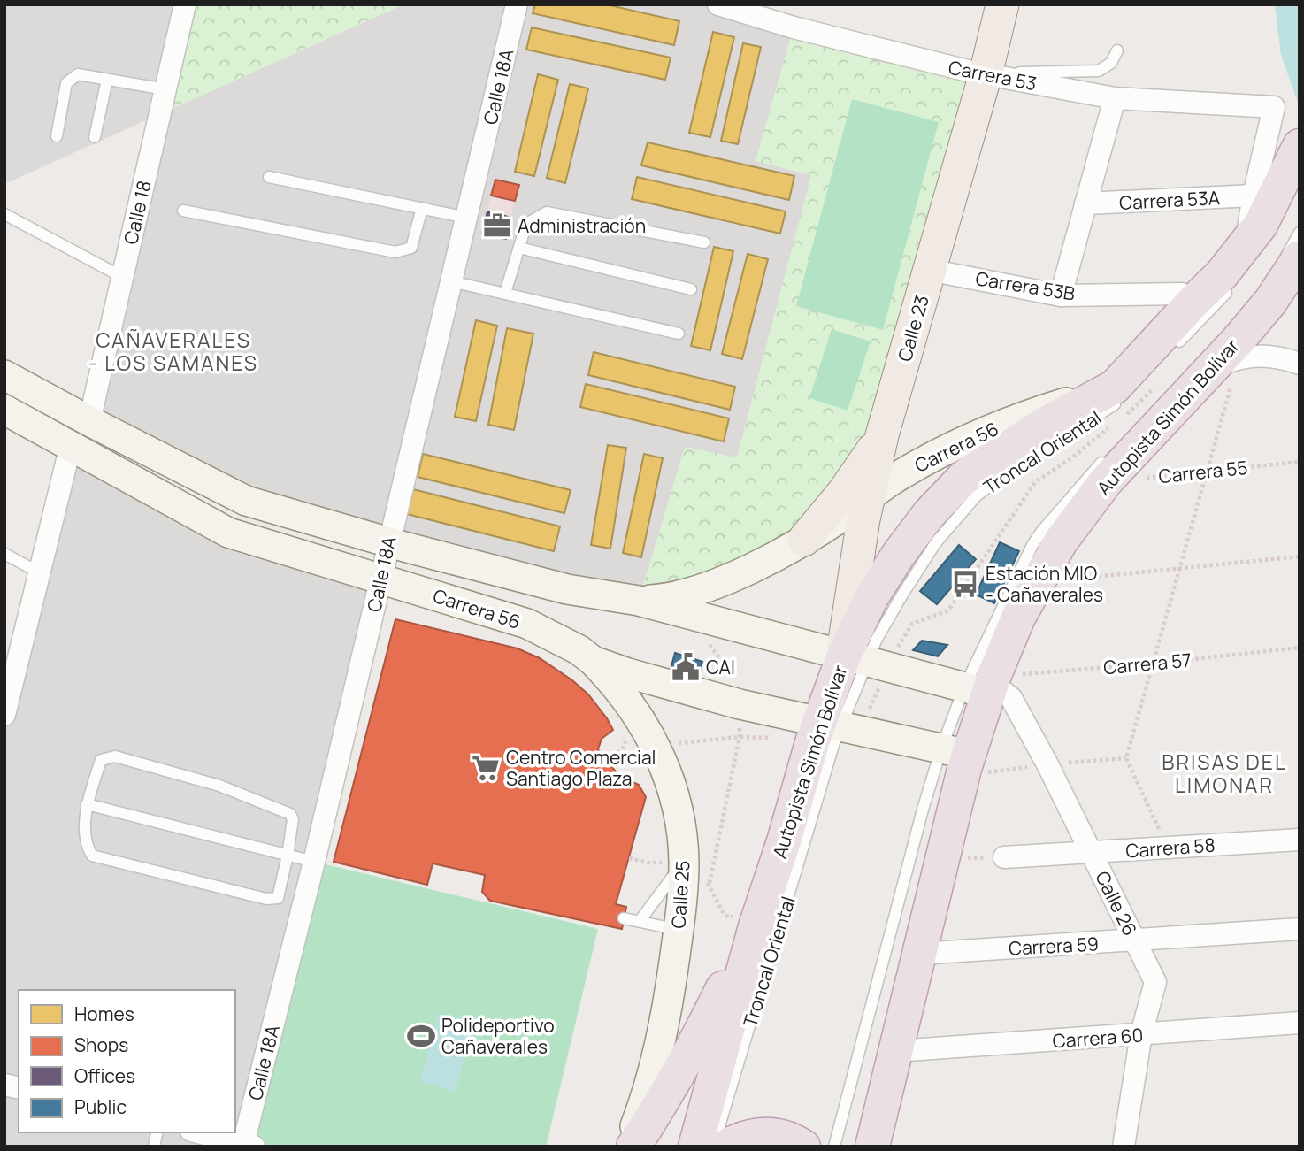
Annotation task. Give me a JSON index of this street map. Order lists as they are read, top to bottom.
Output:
{
  "streets": {
    "highway": ["Autopista Simón Bolívar"],
    "main road": ["Calle 23"],
    "street": [
      "Carrera 53",
      "Calle 18A",
      "Carrera 53A",
      "Calle 18",
      "Carrera 53B",
      "Carrera 56",
      "Carrera 58",
      "Calle 25",
      "Calle 26",
      "Carrera 59",
      "Carrera 60"
    ],
    "lane": ["Troncal Oriental"],
    "path": ["Carrera 55", "Carrera 57"]
  },
  "crossings": [
    ["Carrera 53", "Carrera 53A"],
    ["Carrera 53", "Calle 23"],
    ["Calle 18A", "Carrera 56"],
    ["Calle 18", "Carrera 56"],
    ["Carrera 53B", "Calle 23"],
    ["Carrera 53B", "Autopista Simón Bolívar"],
    ["Calle 23", "Autopista Simón Bolívar"],
    ["Calle 23", "Carrera 56"],
    ["Autopista Simón Bolívar", "Carrera 56"],
    ["Autopista Simón Bolívar", "Troncal Oriental"],
    ["Autopista Simón Bolívar", "Carrera 55"],
    ["Autopista Simón Bolívar", "Carrera 57"],
    ["Autopista Simón Bolívar", "Calle 26"],
    ["Autopista Simón Bolívar", "Carrera 59"],
    ["Autopista Simón Bolívar", "Carrera 60"],
    ["Carrera 56", "Troncal Oriental"],
    ["Carrera 56", "Carrera 57"],
    ["Carrera 56", "Calle 25"],
    ["Carrera 56", "Calle 26"],
    ["Carrera 57", "Calle 26"],
    ["Carrera 58", "Calle 26"],
    ["Calle 26", "Carrera 59"],
    ["Calle 26", "Carrera 60"]
  ],
  "districts": ["CAÑAVERALES - LOS SAMANES", "BRISAS DEL LIMONAR"],
  "places": {
    "office": ["Administración"],
    "bus stop": ["Estación MIO - Cañaverales"],
    "public building": ["CAI"],
    "supermarket": ["Centro Comercial Santiago Plaza"],
    "sports": ["Polideportivo Cañaverales"]
  },
  "legend": [
    "Homes",
    "Shops",
    "Offices",
    "Public"
  ]
}
